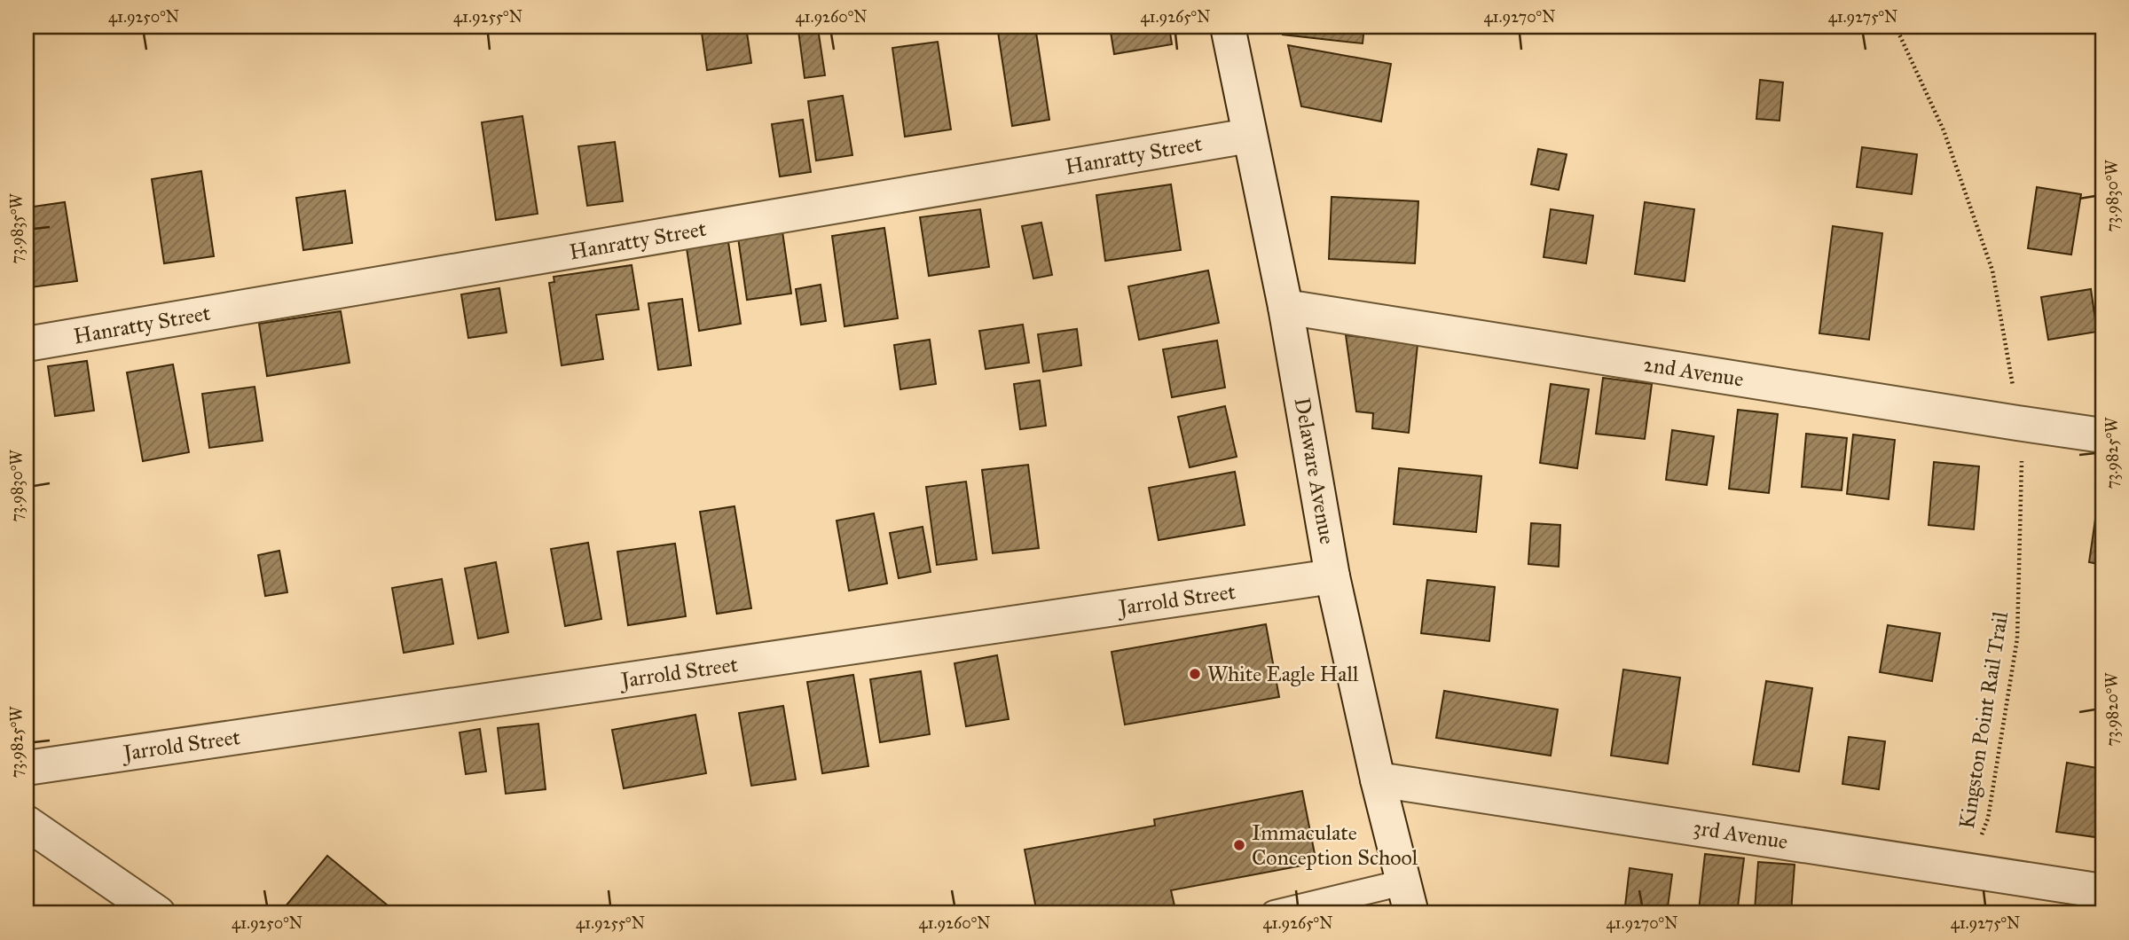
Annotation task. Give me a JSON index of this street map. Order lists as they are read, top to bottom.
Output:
{
  "streets": {
    "street": [
      "Hanratty Street",
      "2nd Avenue",
      "Delaware Avenue",
      "Jarrold Street",
      "3rd Avenue"
    ],
    "path": ["Kingston Point Rail Trail"]
  },
  "crossings": [
    ["Hanratty Street", "Delaware Avenue"],
    ["2nd Avenue", "Delaware Avenue"],
    ["2nd Avenue", "Kingston Point Rail Trail"],
    ["Delaware Avenue", "Jarrold Street"],
    ["Delaware Avenue", "3rd Avenue"],
    ["Kingston Point Rail Trail", "3rd Avenue"]
  ],
  "places": ["White Eagle Hall", "Immaculate Conception School"],
  "coordinates": [
    "41.9250°N",
    "41.9255°N",
    "41.9260°N",
    "41.9265°N",
    "41.9270°N",
    "41.9275°N",
    "73.9830°W",
    "73.9835°W",
    "73.9825°W",
    "73.9820°W"
  ]
}
